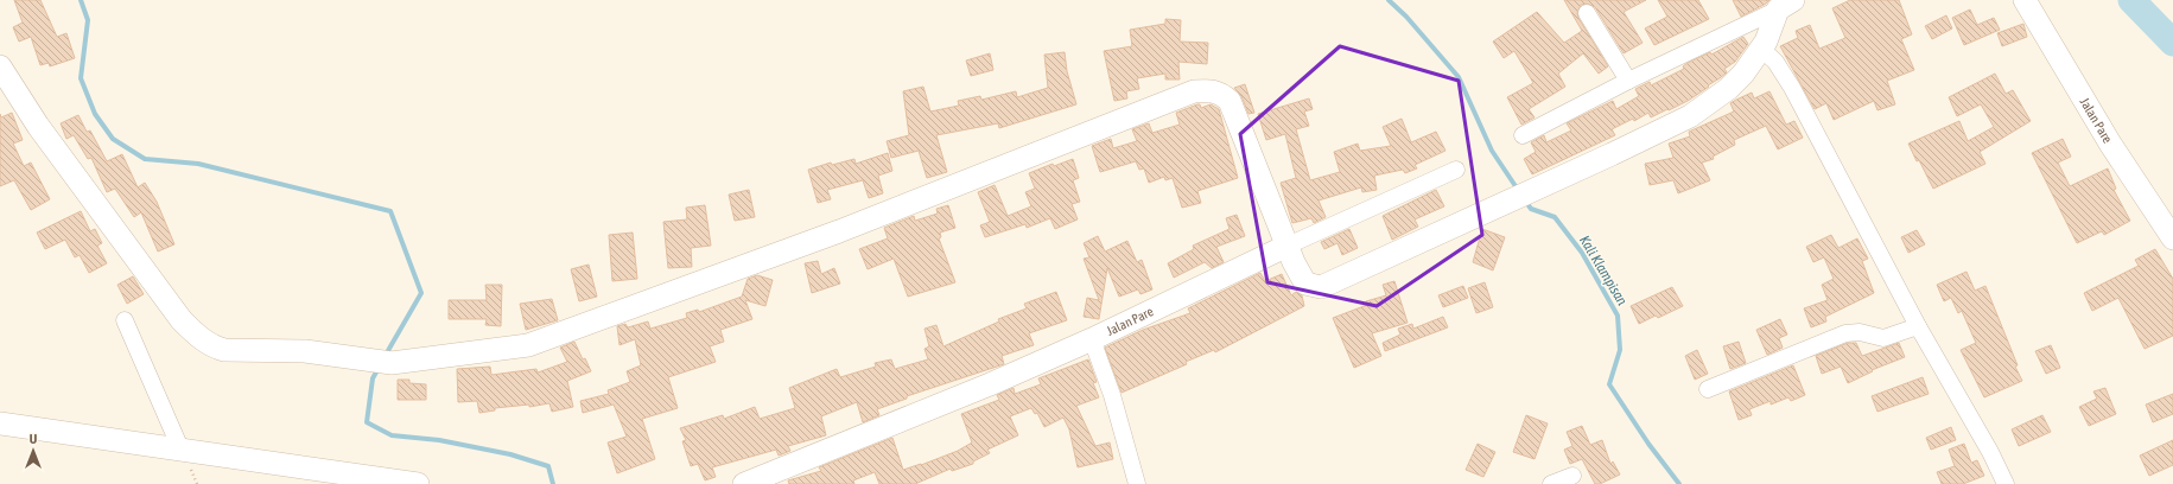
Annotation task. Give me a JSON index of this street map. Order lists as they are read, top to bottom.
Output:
{
  "streets": {
    "street": ["Jalan Pare"]
  },
  "water": ["Kali Klampisan"],
  "north": "top"
}
